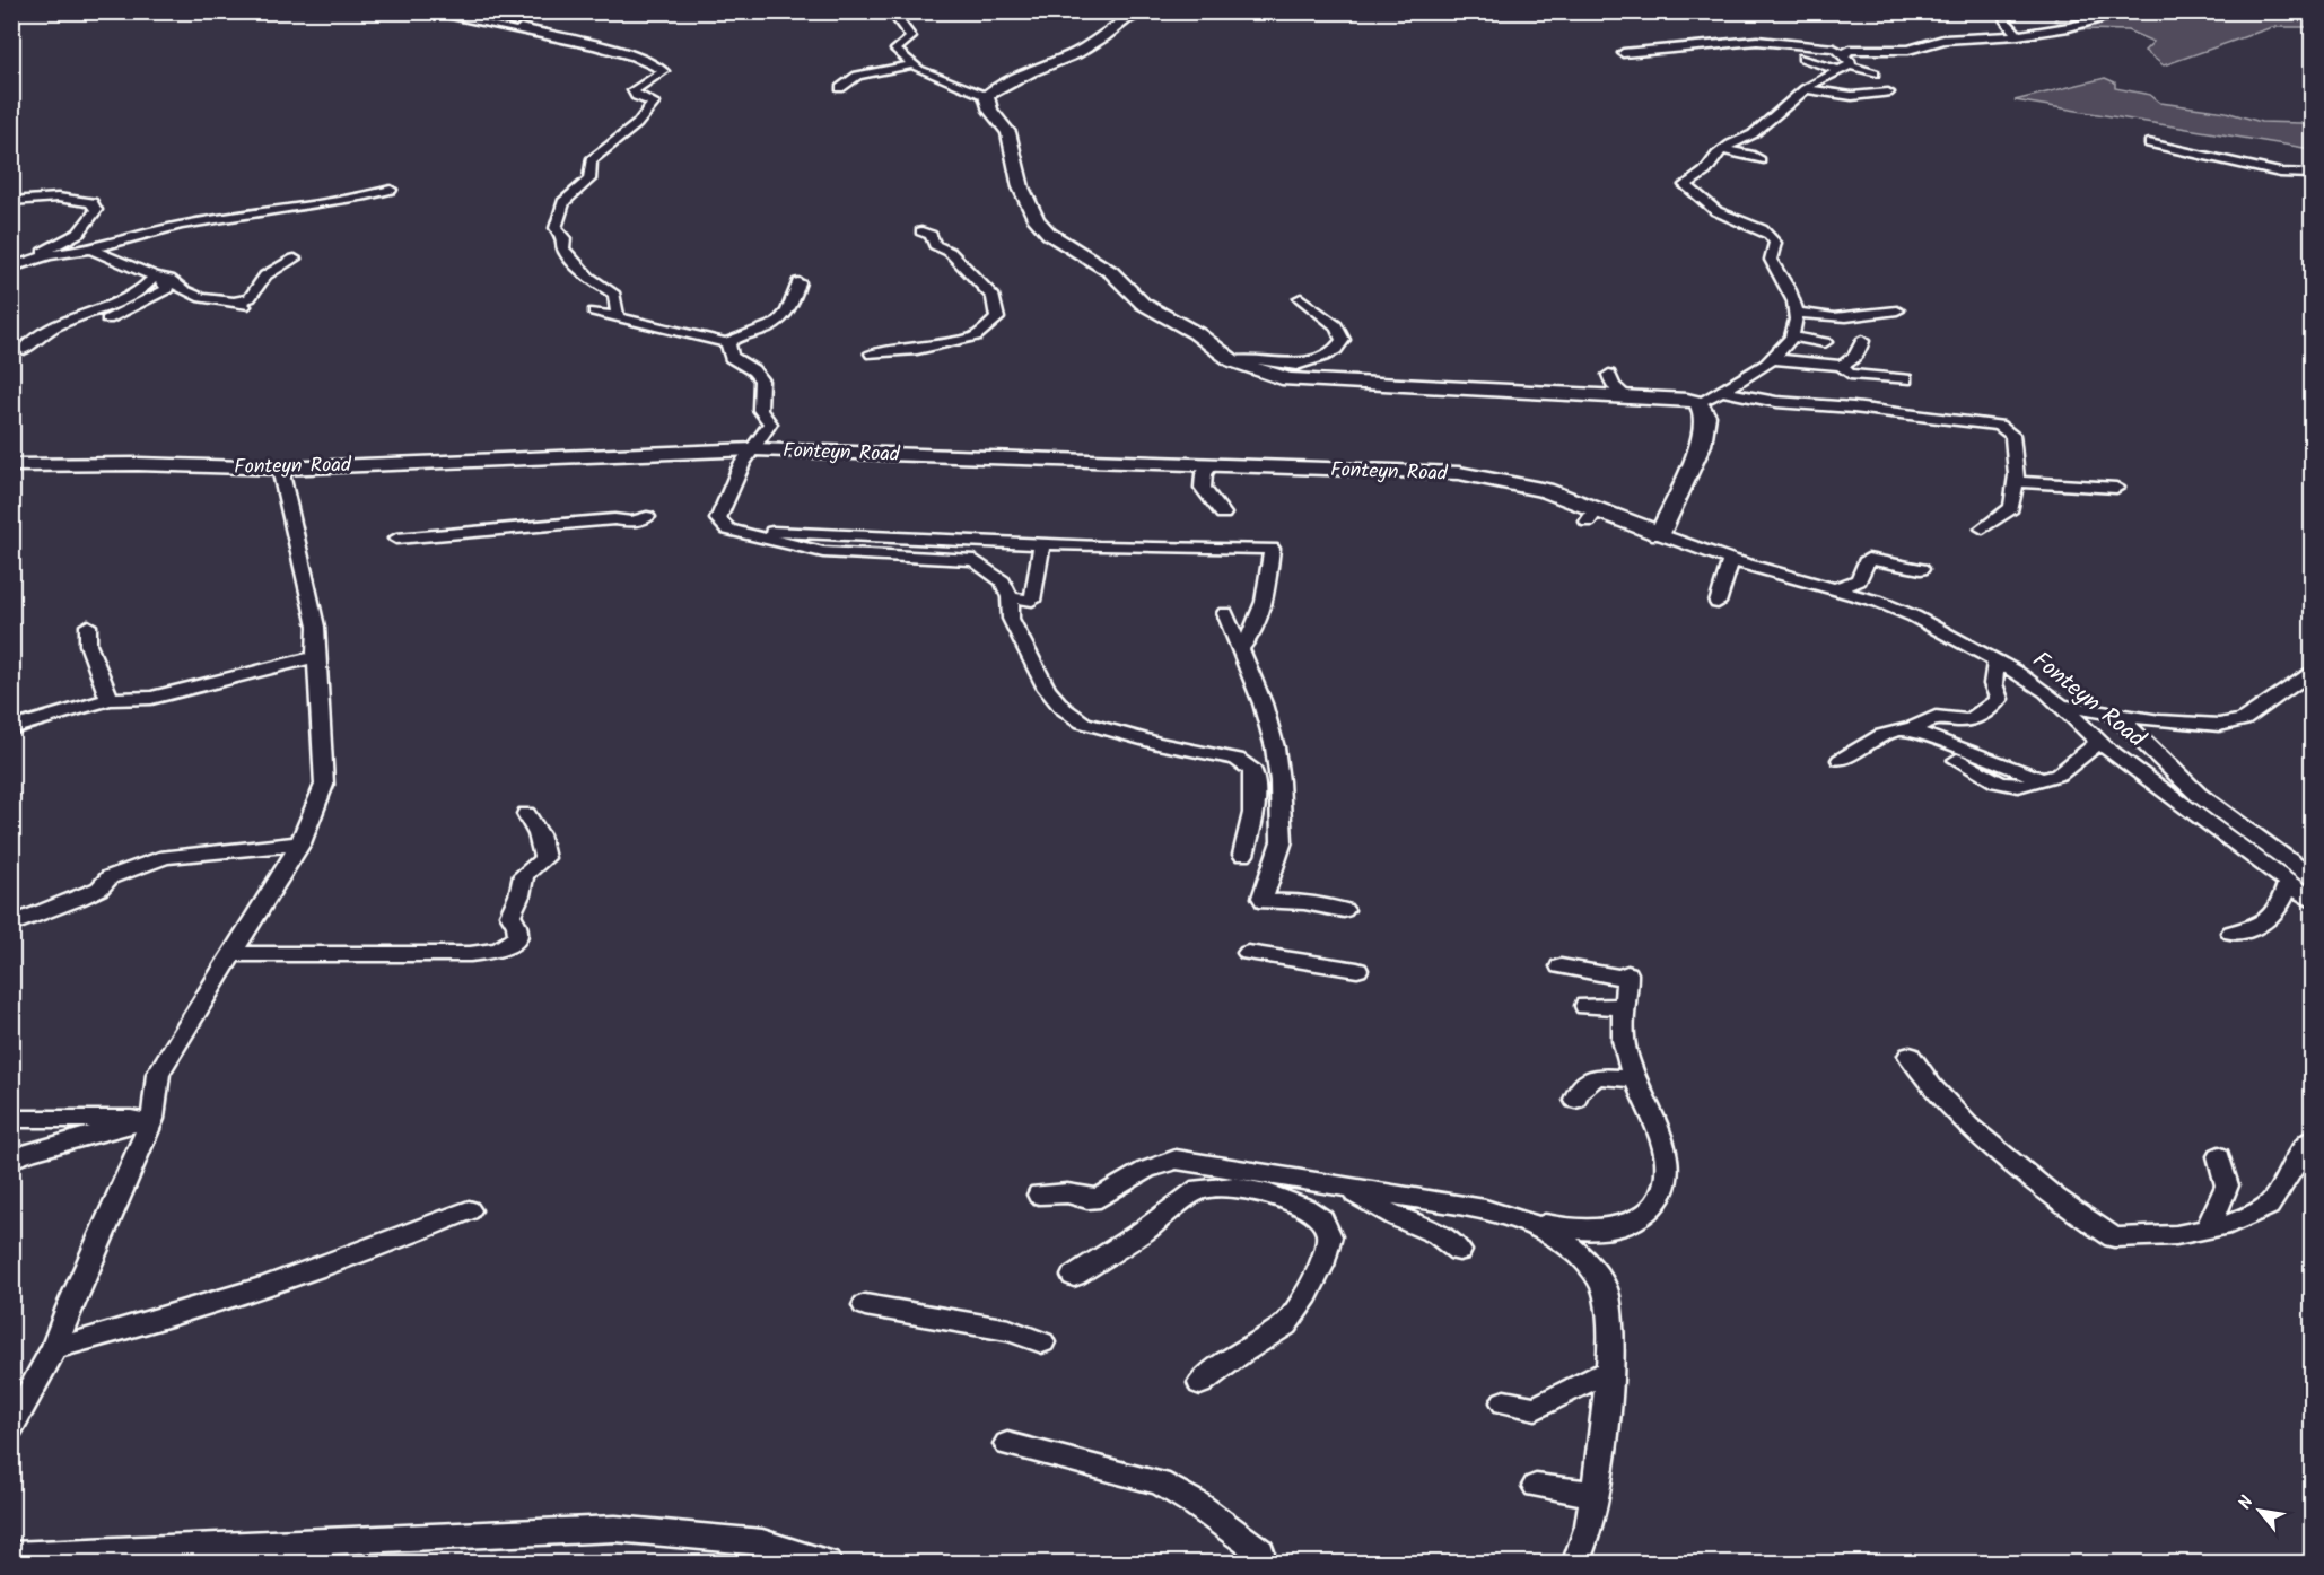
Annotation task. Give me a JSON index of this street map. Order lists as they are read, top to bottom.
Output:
{
  "streets": {
    "street": ["Fonteyn Road"]
  },
  "north": "top left"
}
